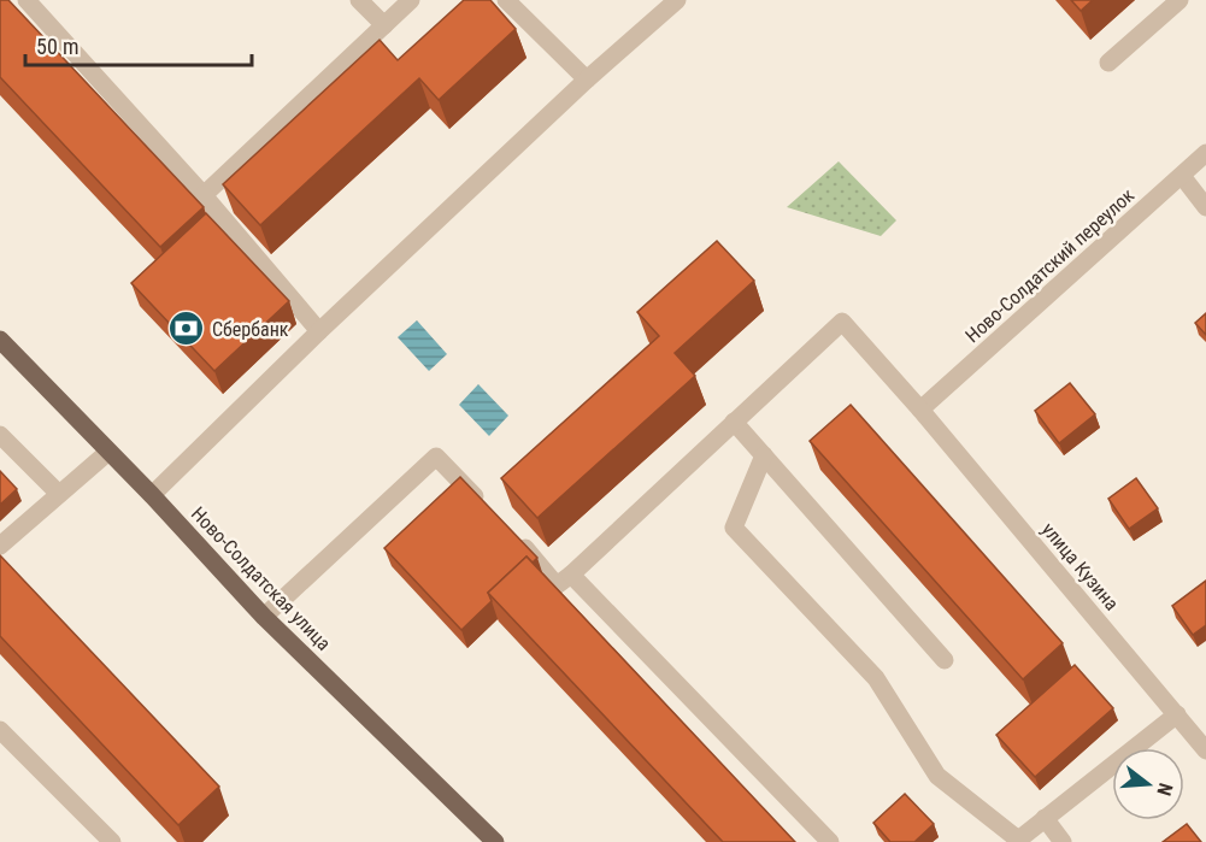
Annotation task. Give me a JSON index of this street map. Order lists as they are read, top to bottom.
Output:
{
  "streets": {
    "main road": ["Ново-Солдатская улица"],
    "street": ["Ново-Солдатский переулок", "улица Кузина"]
  },
  "crossings": [
    ["Ново-Солдатский переулок", "улица Кузина"]
  ],
  "places": {
    "bank": ["Сбербанк"]
  },
  "scale_bar": "50 m",
  "north": "right"
}
